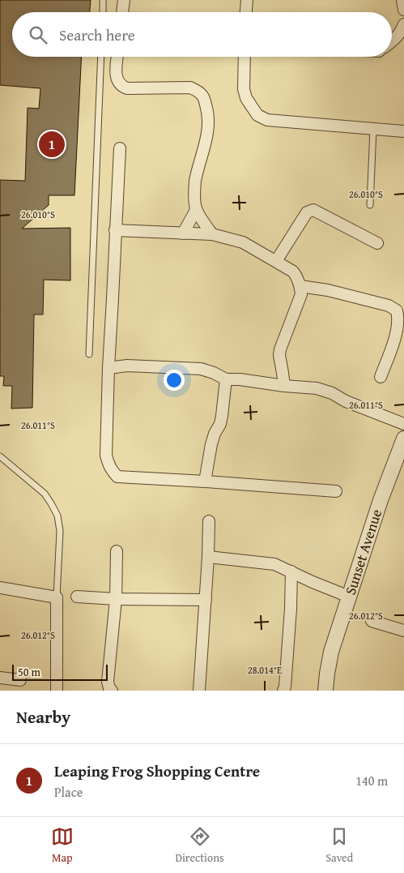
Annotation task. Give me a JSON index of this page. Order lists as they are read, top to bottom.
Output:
{
  "streets": {
    "street": ["Sunset Avenue"]
  },
  "scale_bar": "50 m",
  "page": {
    "search": "Search here",
    "pins": "1",
    "scale": "50 m",
    "heading": "Nearby",
    "list": [
      {
        "mark": "1",
        "name": "Leaping Frog Shopping Centre",
        "note": "Place",
        "value": "140 m"
      }
    ],
    "nav": ["Map", "Directions", "Saved"]
  },
  "coordinates": [
    "26.010°S",
    "26.011°S",
    "26.012°S",
    "28.014°E"
  ]
}
